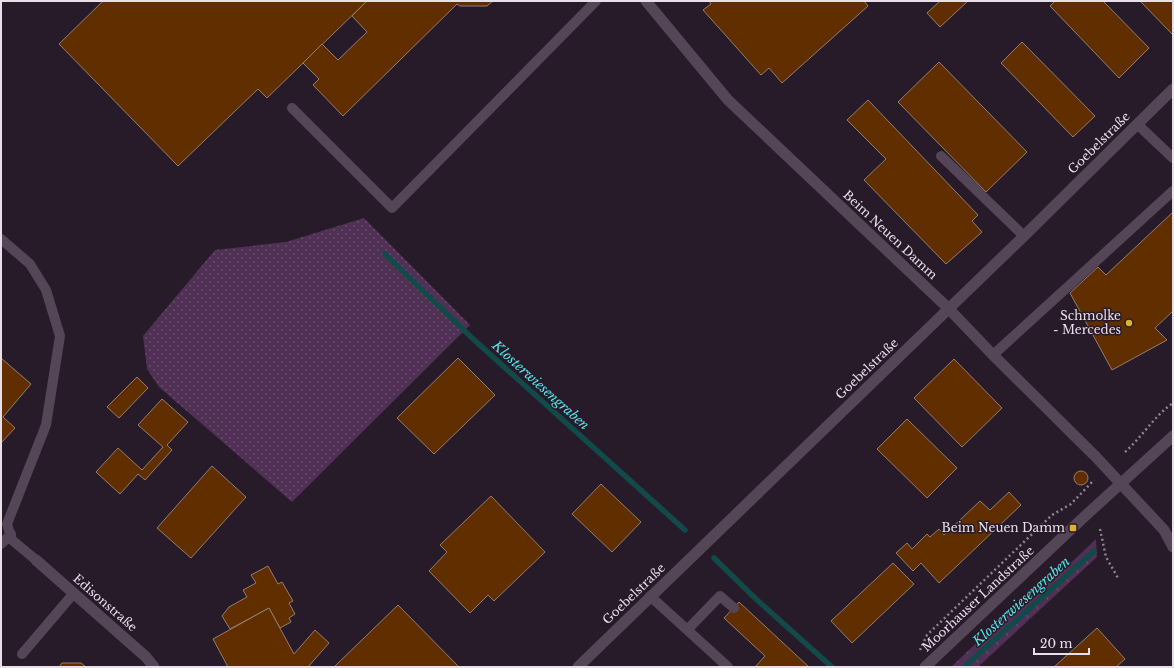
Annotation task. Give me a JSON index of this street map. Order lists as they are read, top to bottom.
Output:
{
  "streets": {
    "street": [
      "Goebelstraße",
      "Beim Neuen Damm",
      "Moorhauser Landstraße",
      "Edisonstraße"
    ]
  },
  "crossings": [
    ["Goebelstraße", "Beim Neuen Damm"],
    ["Beim Neuen Damm", "Moorhauser Landstraße"]
  ],
  "water": ["Klosterwiesengraben"],
  "places": {
    "other": ["Schmolke - Mercedes"],
    "transit": ["Beim Neuen Damm"]
  },
  "scale_bar": "20 m"
}
